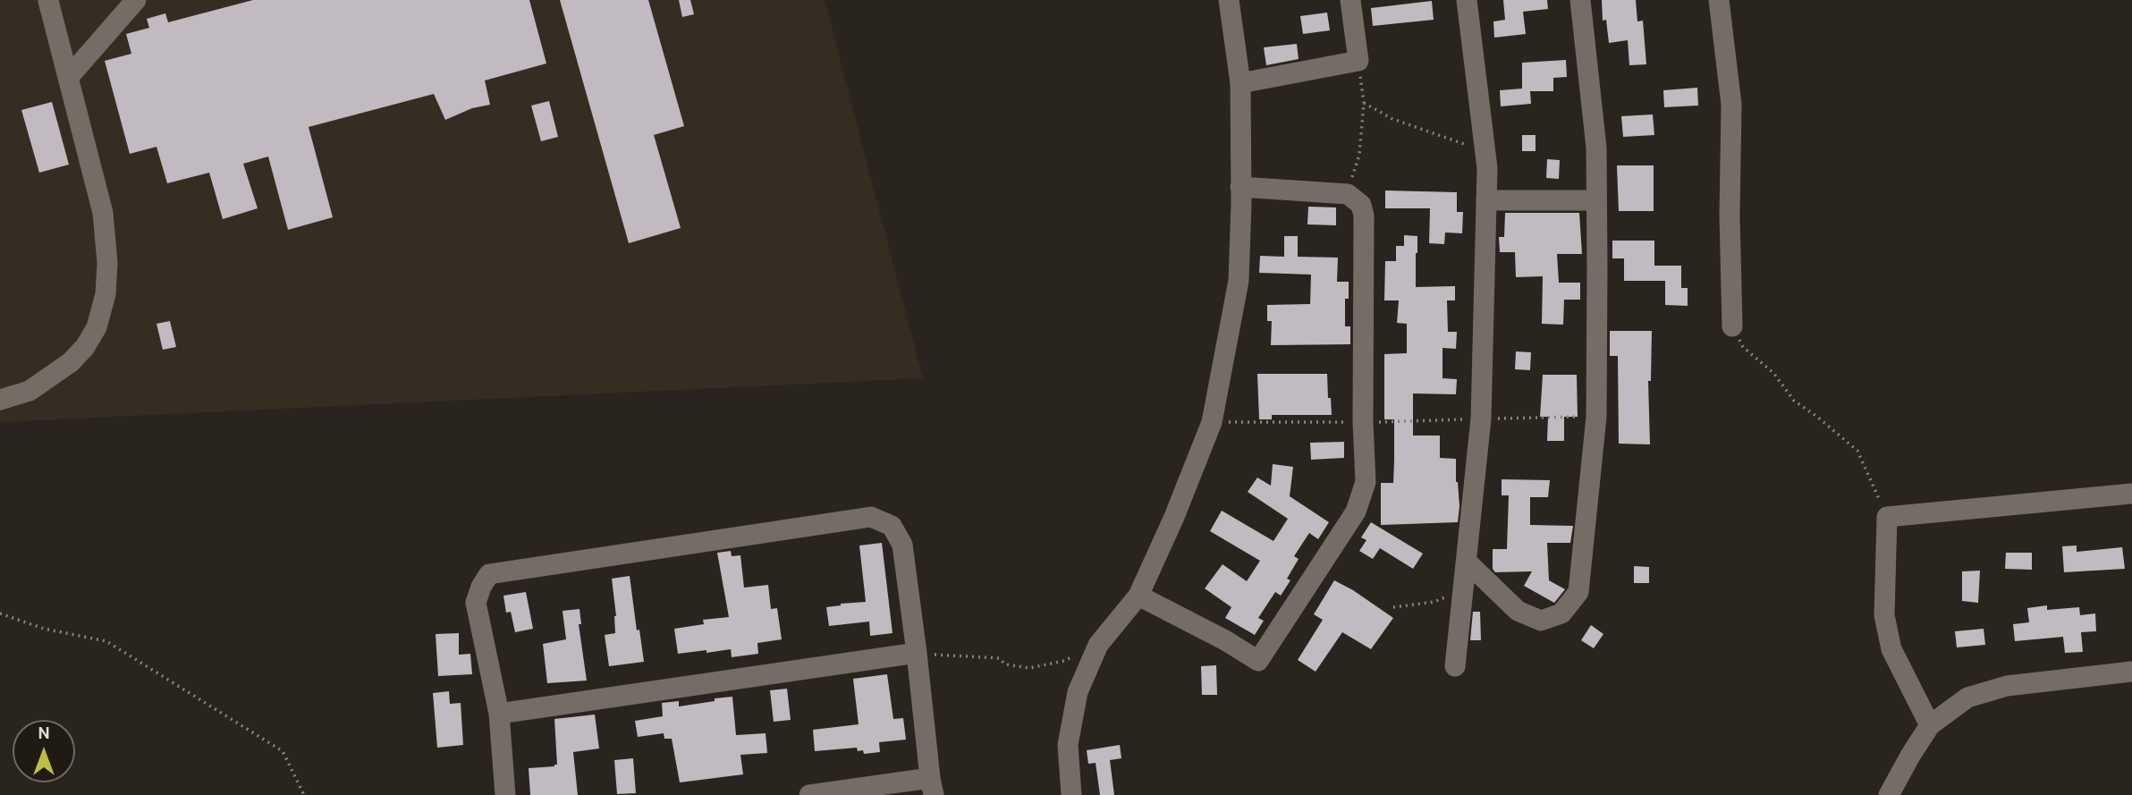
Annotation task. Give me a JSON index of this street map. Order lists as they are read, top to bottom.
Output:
{
  "north": "top"
}
